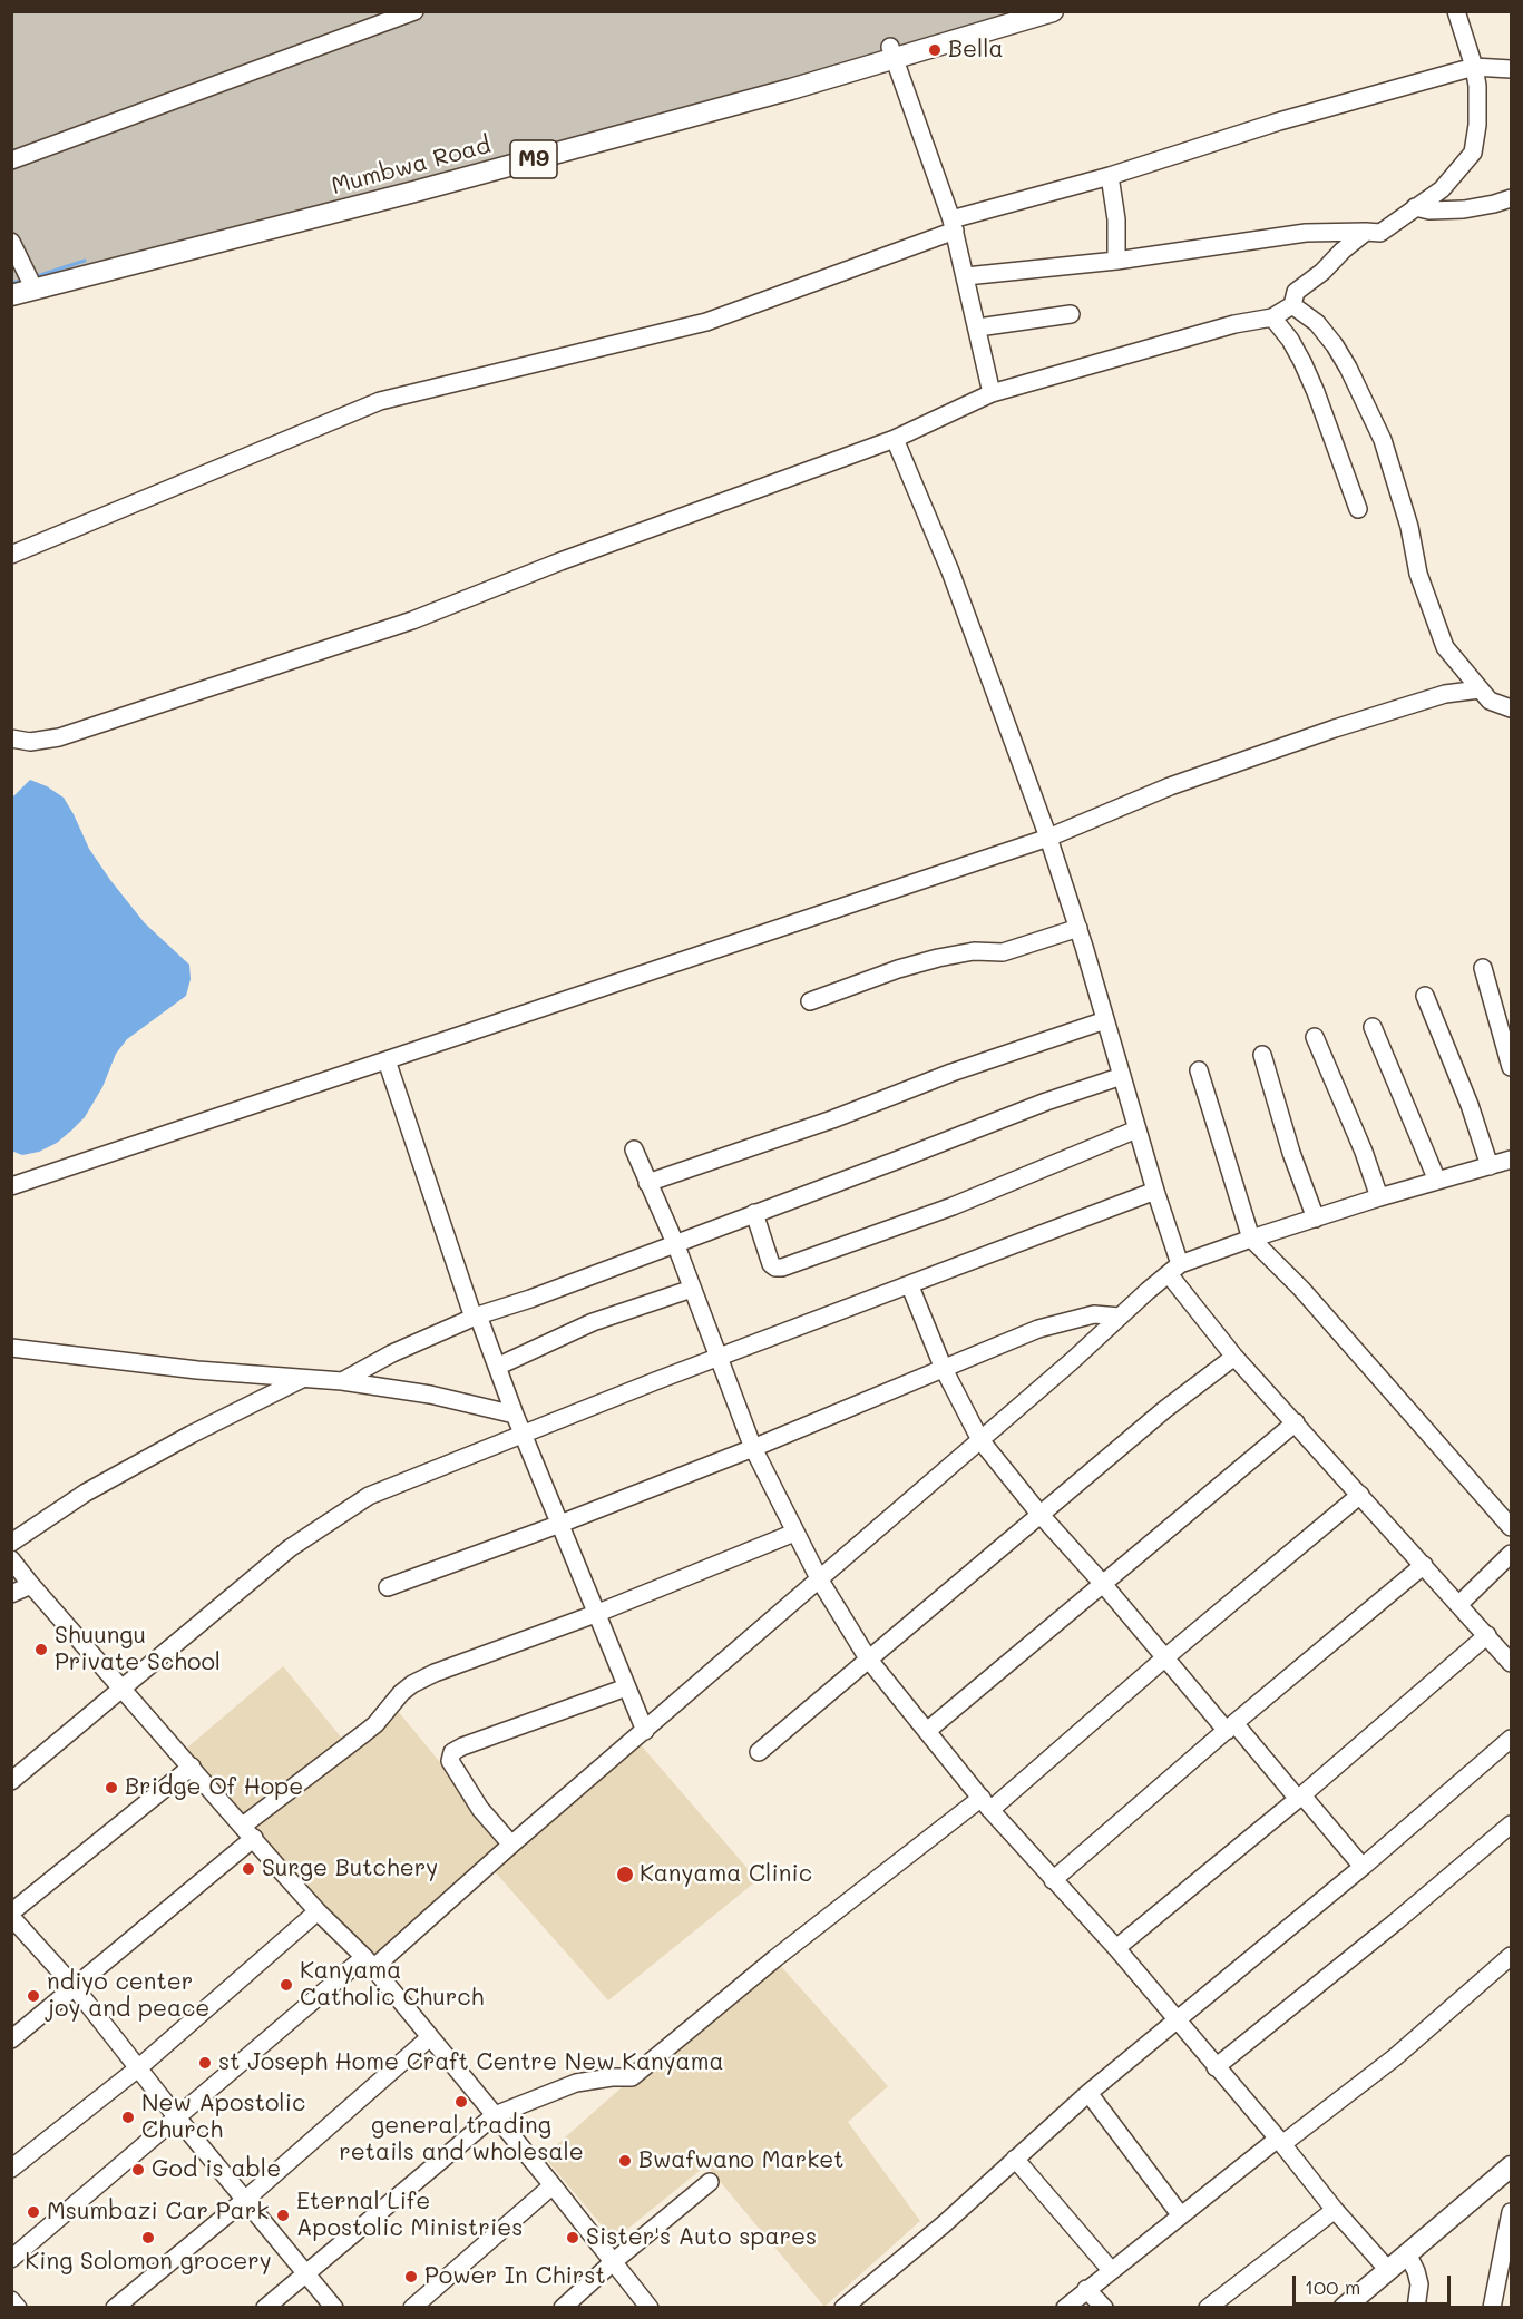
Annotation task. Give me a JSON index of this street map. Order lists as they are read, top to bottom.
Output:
{
  "streets": {
    "main road": ["M9", "Mumbwa Road"]
  },
  "places": [
    "Bella",
    "Shuungu Private School",
    "Bridge Of Hope",
    "Surge Butchery",
    "Kanyama Clinic",
    "Kanyama Catholic Church",
    "ndiyo center joy and peace",
    "st Joseph Home Craft Centre New Kanyama",
    "general trading retails and wholesale",
    "New Apostolic Church",
    "Bwafwano Market",
    "God is able",
    "Msumbazi Car Park",
    "Eternal Life Apostolic Ministries",
    "King Solomon grocery",
    "Sister's Auto spares",
    "Power In Chirst"
  ],
  "scale_bar": "100 m"
}
